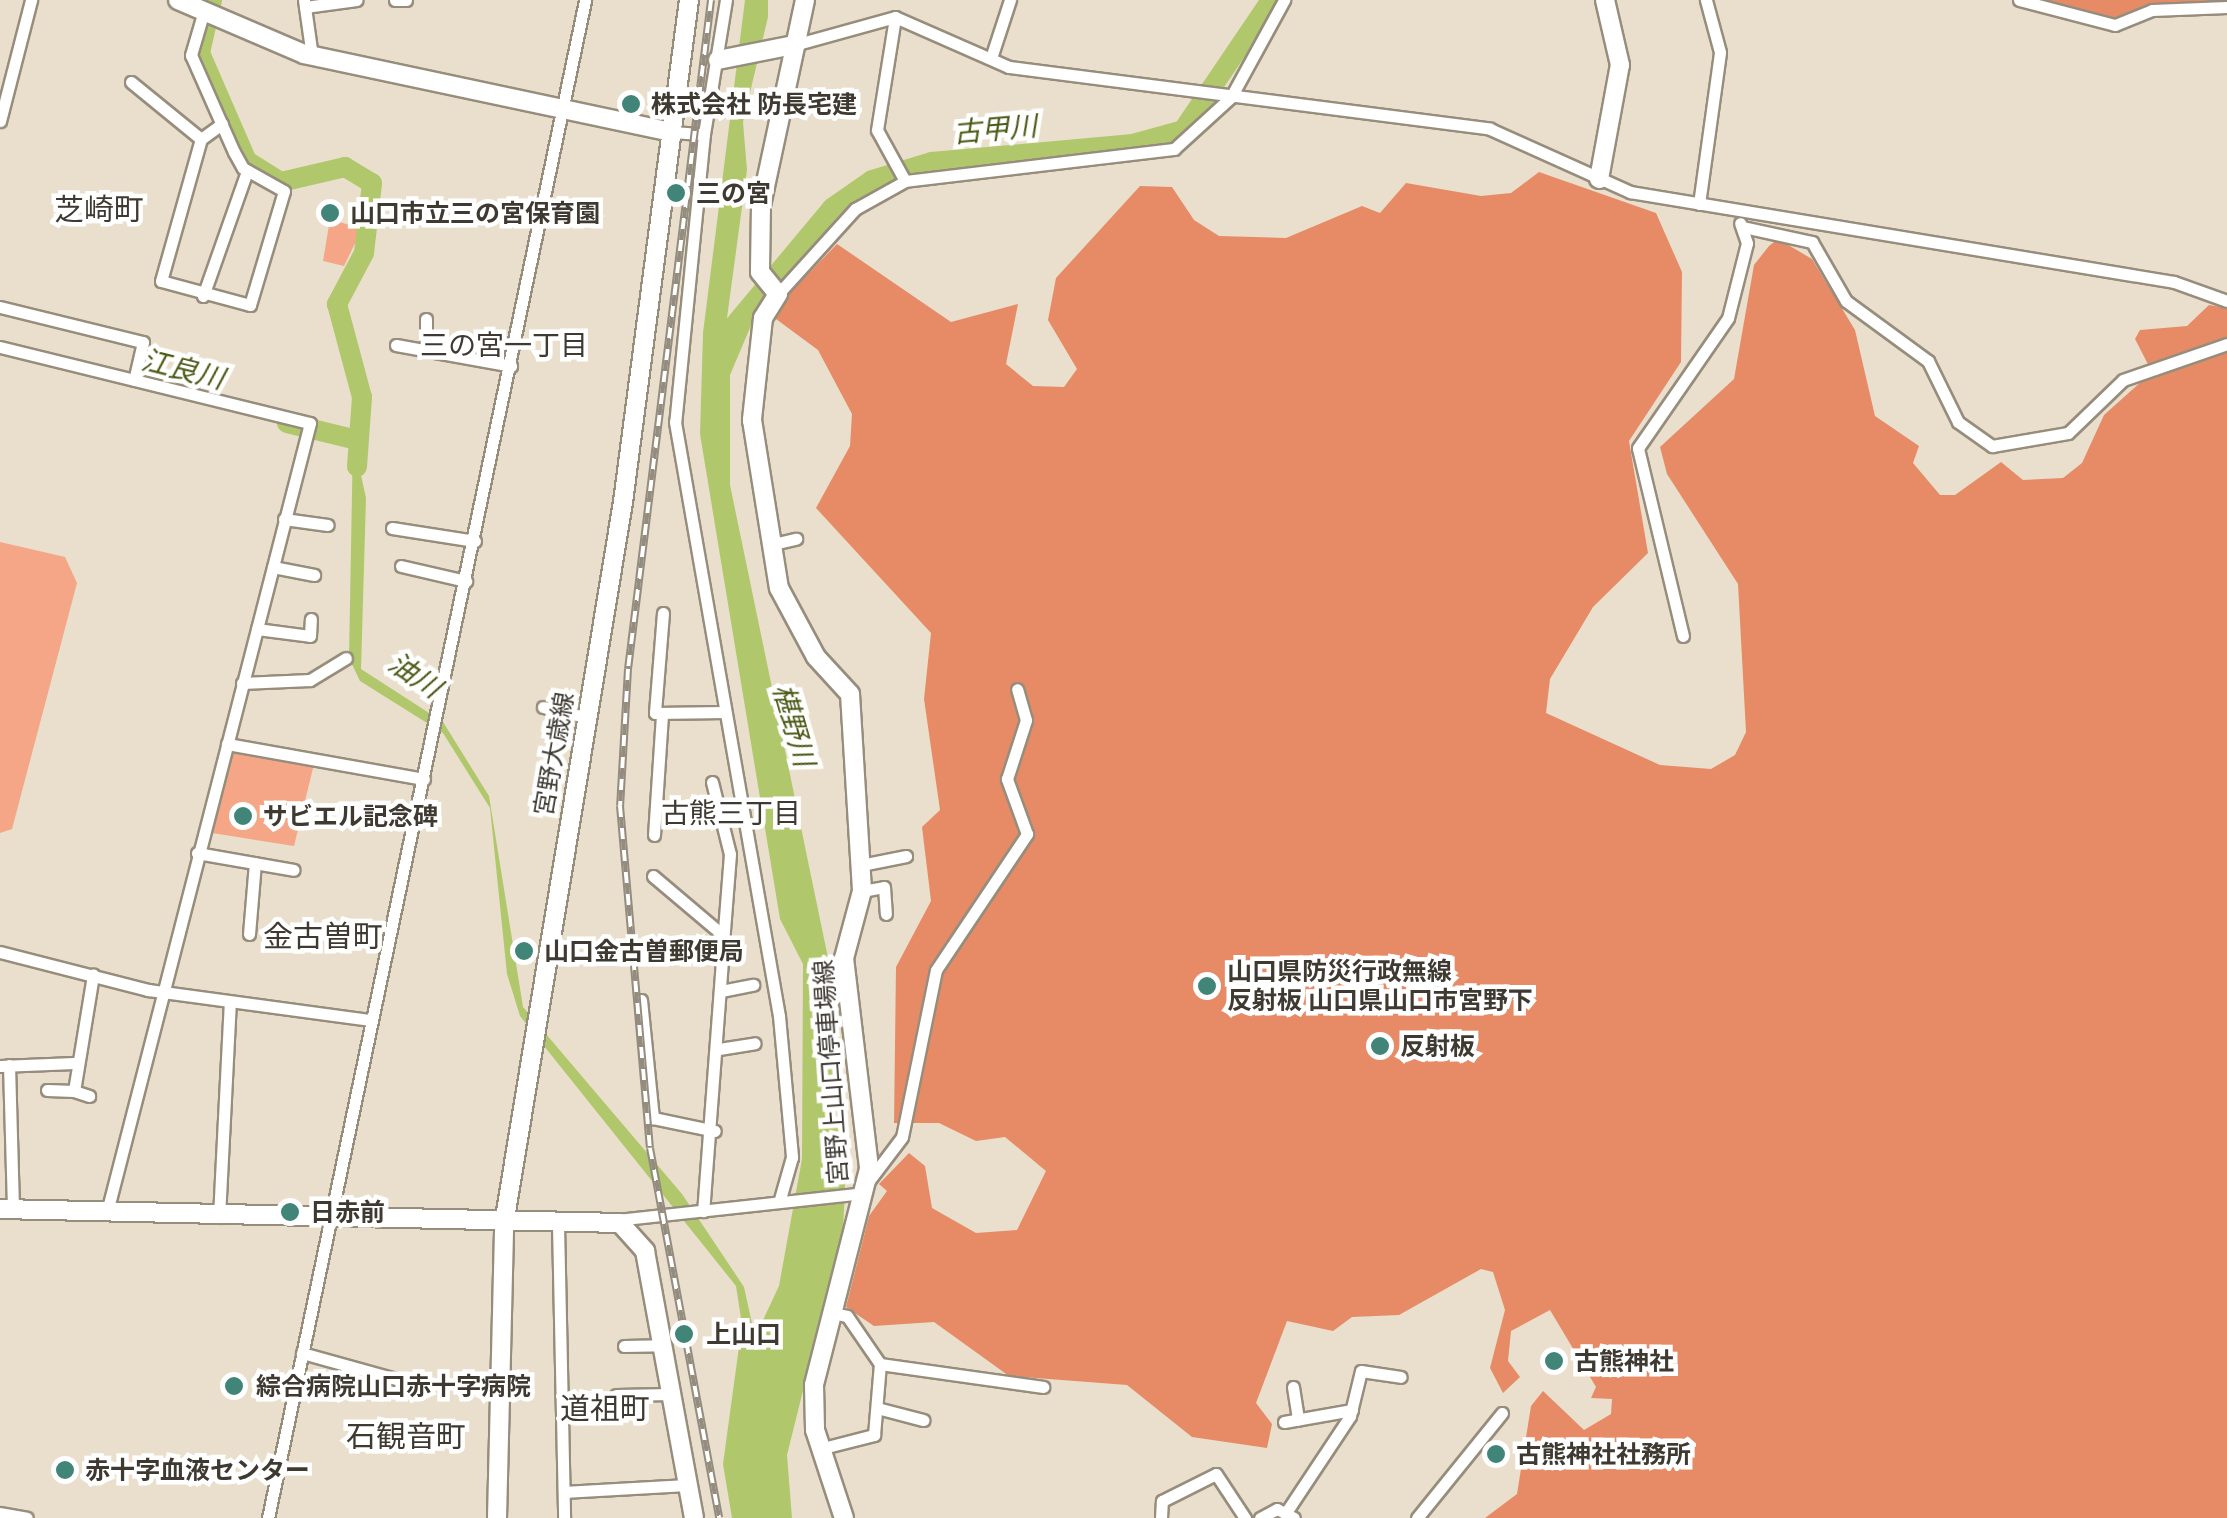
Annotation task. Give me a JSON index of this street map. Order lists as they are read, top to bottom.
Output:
{
  "streets": {
    "main road": ["宮野大歳線", "宮野上山口停車場線"]
  },
  "districts": [
    "芝崎町",
    "三の宮一丁目",
    "古熊三丁目",
    "金古曽町",
    "道祖町",
    "石観音町"
  ],
  "water": [
    "古甲川",
    "江良川",
    "油川",
    "椹野川"
  ],
  "places": [
    "株式会社 防長宅建",
    "三の宮",
    "山口市立三の宮保育園",
    "サビエル記念碑",
    "山口金古曽郵便局",
    "山口県防災行政無線 反射板 山口県山口市宮野下",
    "反射板",
    "日赤前",
    "上山口",
    "古熊神社",
    "綜合病院山口赤十字病院",
    "古熊神社社務所",
    "赤十字血液センター"
  ]
}
